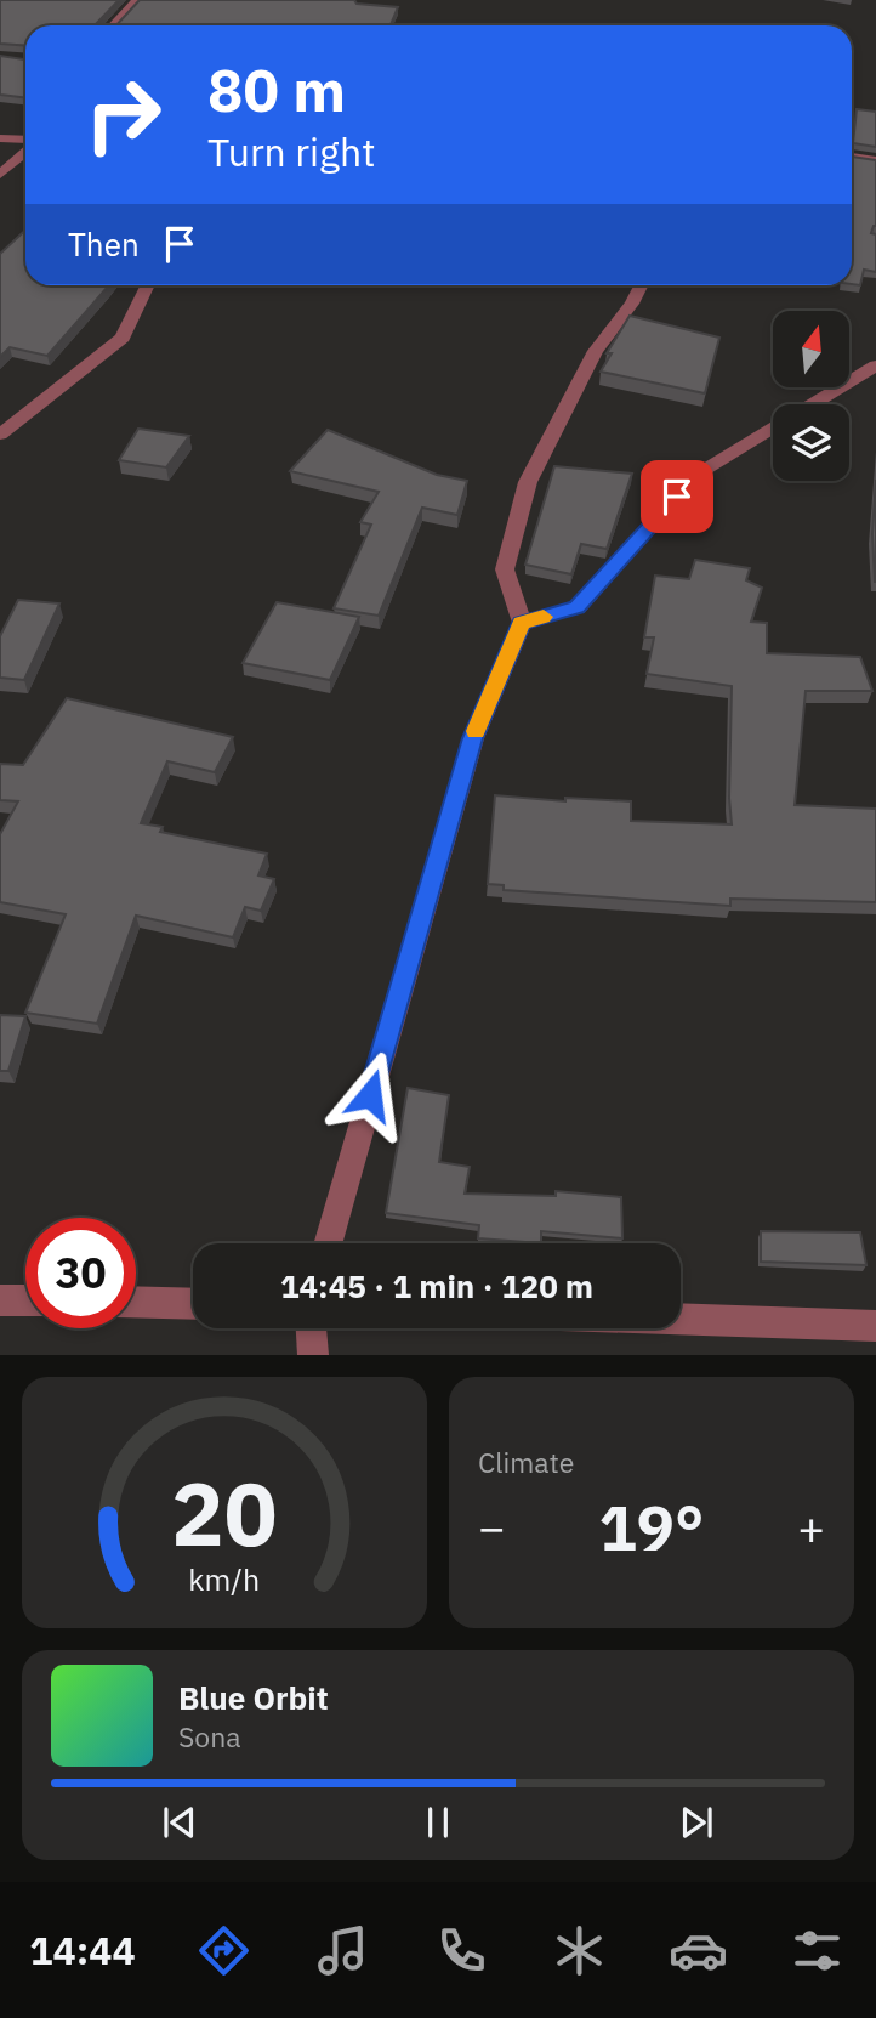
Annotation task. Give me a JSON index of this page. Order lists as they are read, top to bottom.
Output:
{
  "north": "top",
  "page": {
    "turn": ["80 m", "Turn right"],
    "then": "Then",
    "limit": "30",
    "trip": "14:45 · 1 min · 120 m",
    "tile": "Climate",
    "heat": ["−", "19°", "+"],
    "song": ["Blue Orbit", "Sona"],
    "tabs": "14:44",
    "gauge": ["20", "km/h"]
  }
}
